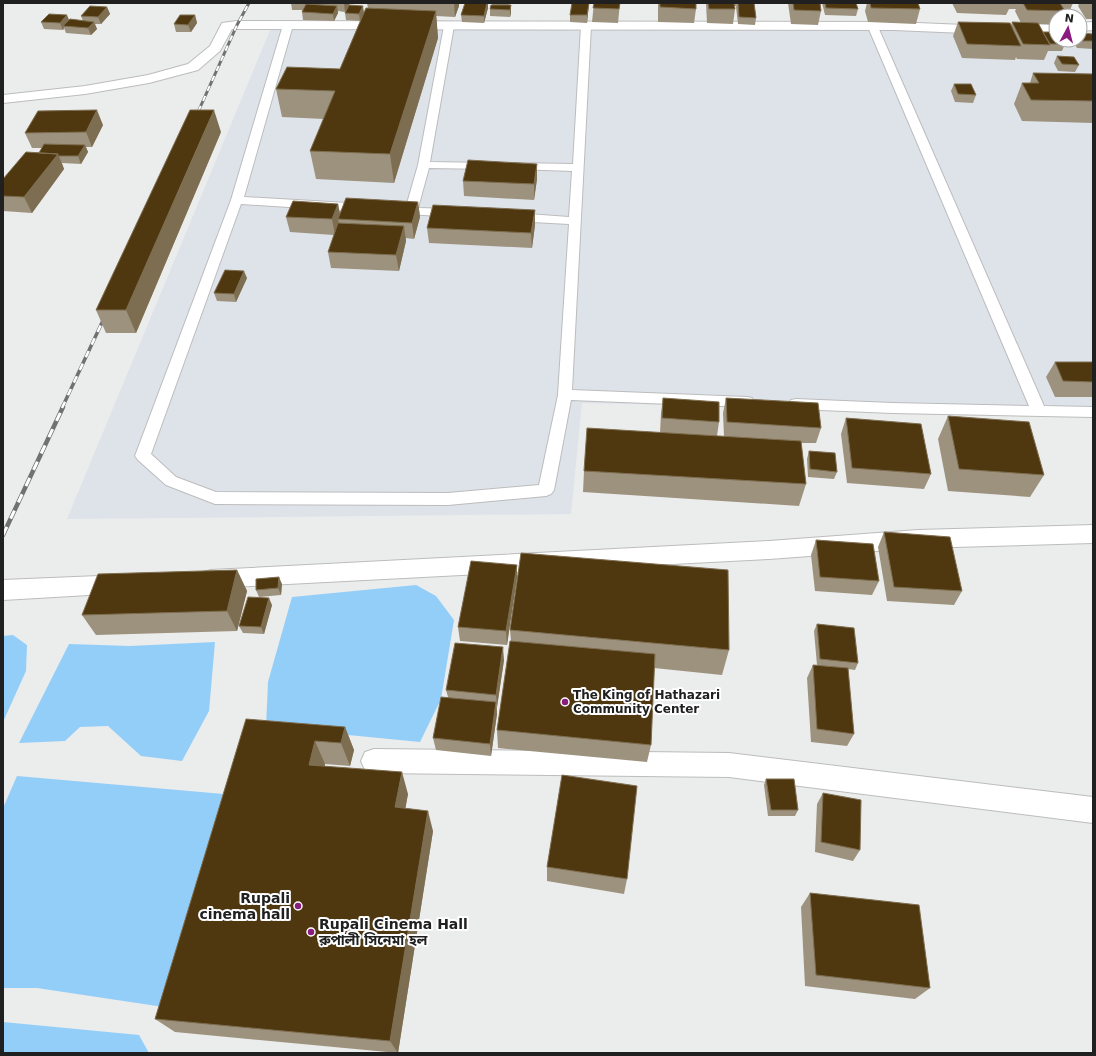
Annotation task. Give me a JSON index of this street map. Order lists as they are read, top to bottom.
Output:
{
  "places": ["The King of Hathazari Community Center", "Rupali cinema hall", "Rupali Cinema Hall রুপালী সিনেমা হল"],
  "north": "top"
}
